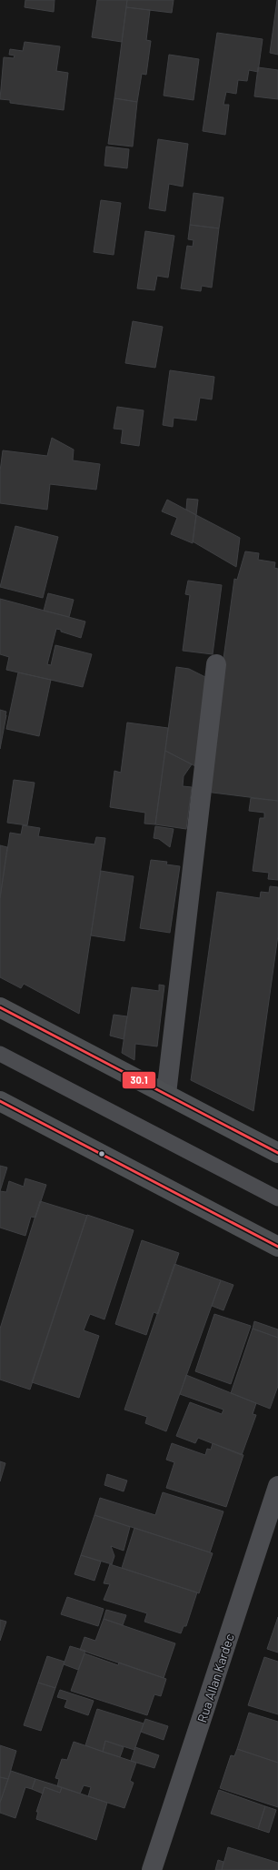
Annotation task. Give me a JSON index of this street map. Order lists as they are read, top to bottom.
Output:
{
  "streets": {
    "street": ["Rua Allan Kardec"]
  },
  "lines": ["transit line 30.1"]
}
